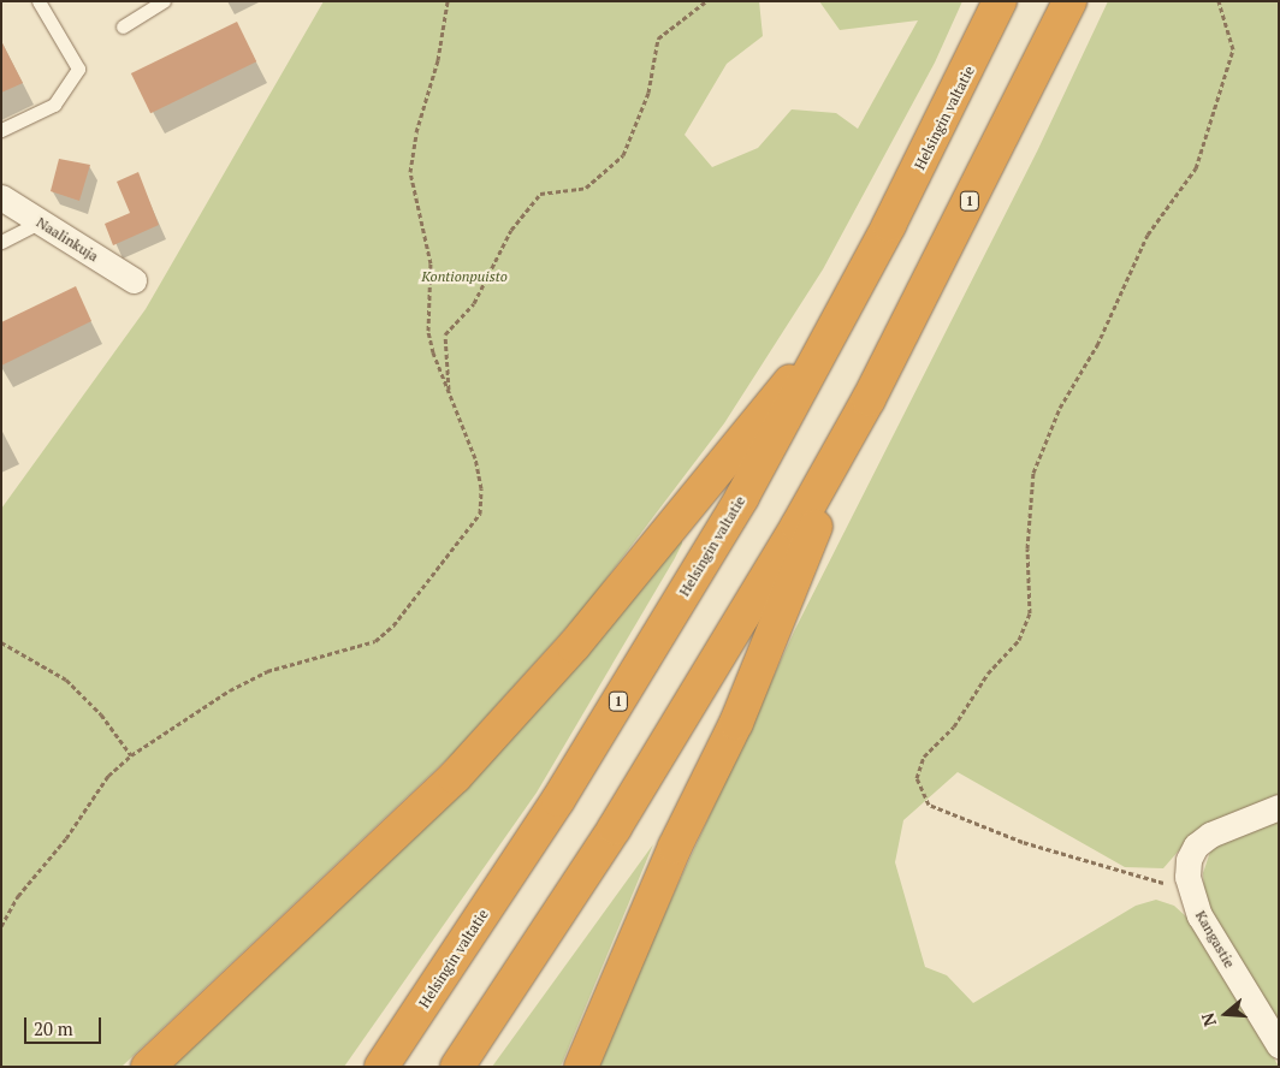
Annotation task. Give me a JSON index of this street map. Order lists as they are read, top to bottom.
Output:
{
  "streets": {
    "highway": ["Helsingin valtatie", "1"],
    "street": ["Naalinkuja", "Kangastie"]
  },
  "parks": ["Kontionpuisto"],
  "scale_bar": "20 m",
  "north": "left"
}
